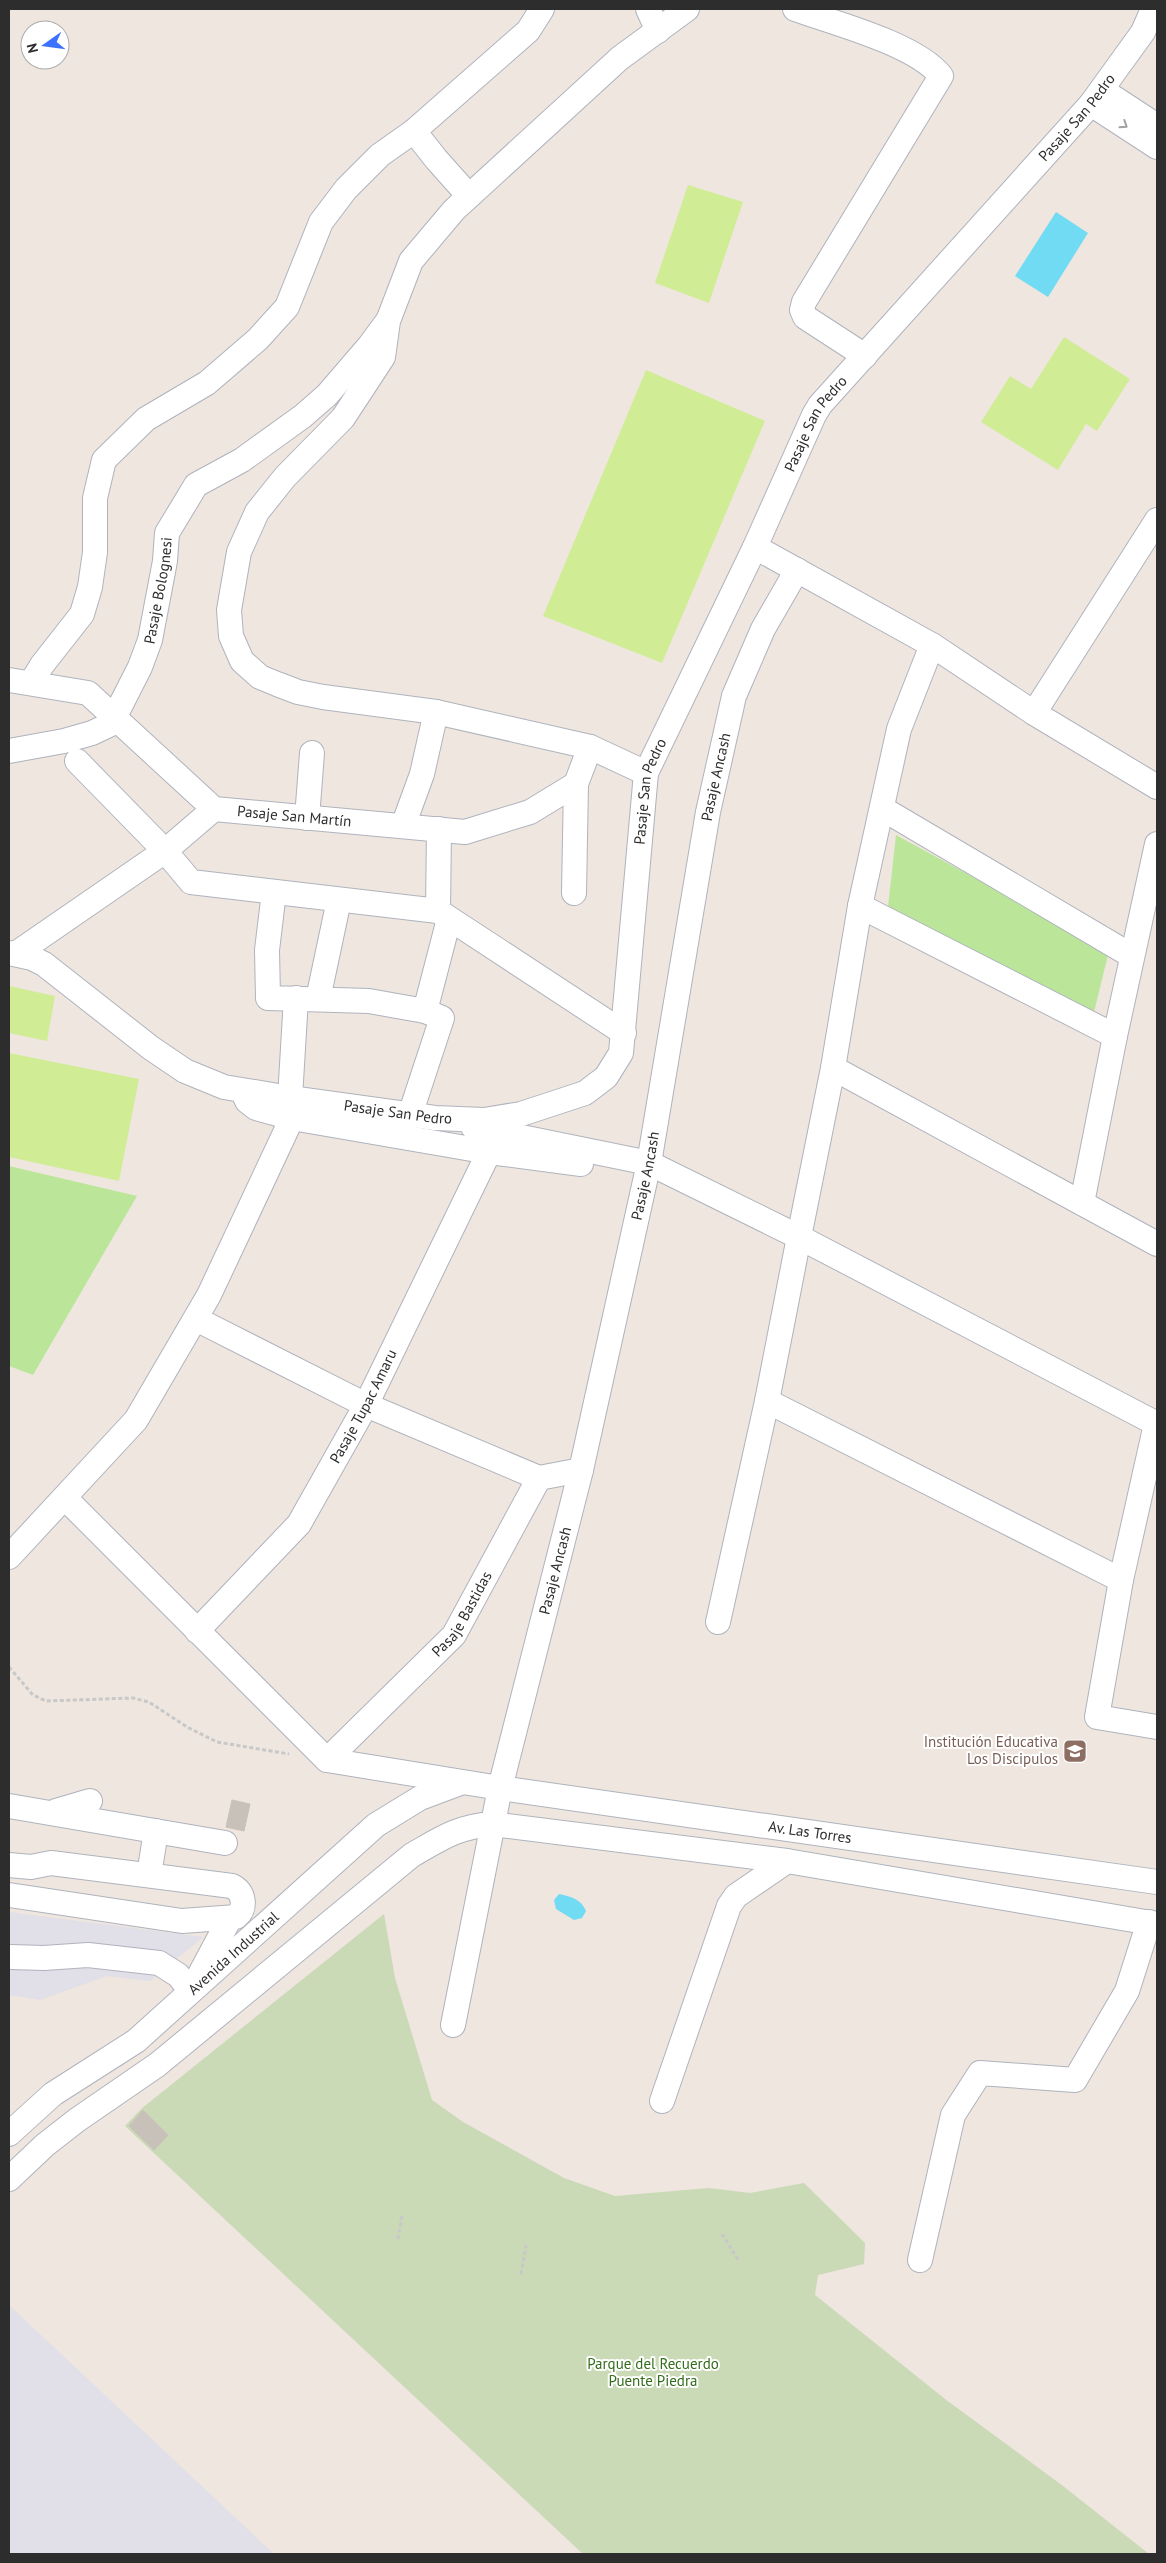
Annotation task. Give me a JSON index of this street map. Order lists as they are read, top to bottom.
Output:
{
  "streets": {
    "street": [
      "Pasaje San Pedro",
      "Pasaje Bolognesi",
      "Pasaje Ancash",
      "Pasaje San Martín",
      "Pasaje Tupac Amaru",
      "Pasaje Bastidas",
      "Av. Las Torres",
      "Avenida Industrial"
    ]
  },
  "crossings": [
    ["Pasaje Ancash", "Av. Las Torres"],
    ["Pasaje Bastidas", "Av. Las Torres"],
    ["Av. Las Torres", "Avenida Industrial"]
  ],
  "parks": ["Parque del Recuerdo Puente Piedra"],
  "places": {
    "school or university": ["Institución Educativa Los Discipulos"]
  },
  "north": "left"
}
